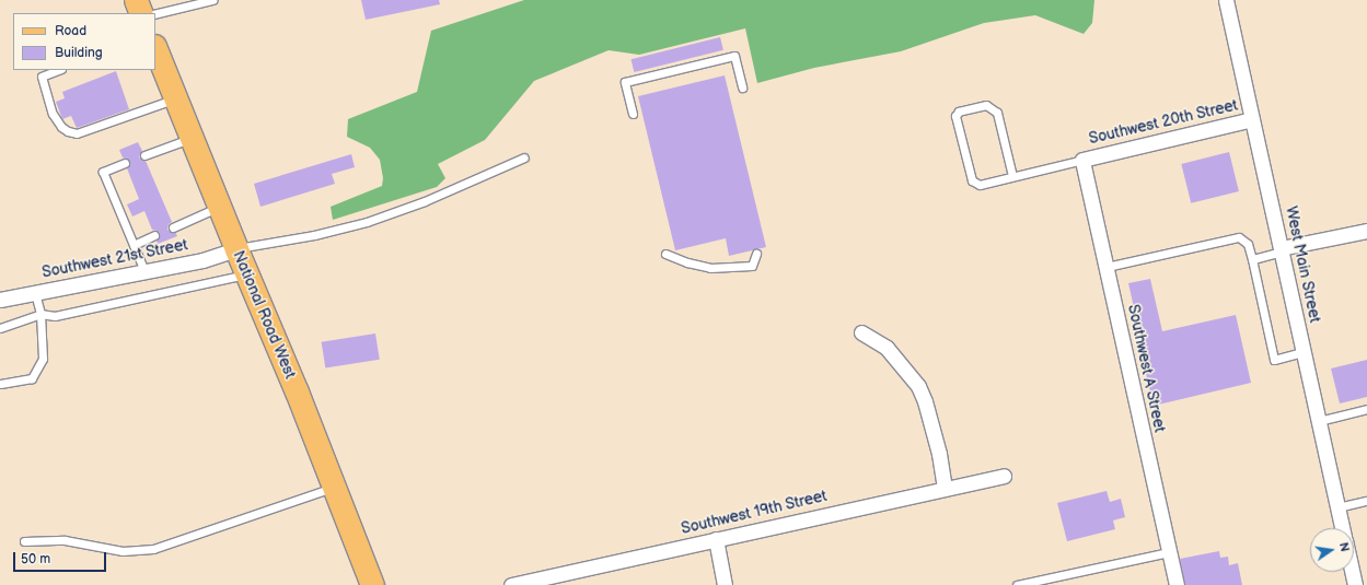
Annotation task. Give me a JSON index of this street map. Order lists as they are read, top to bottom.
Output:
{
  "streets": {
    "main road": ["National Road West"],
    "street": [
      "Southwest 20th Street",
      "Southwest 21st Street",
      "West Main Street",
      "Southwest A Street",
      "Southwest 19th Street"
    ]
  },
  "crossings": [
    ["Southwest 20th Street", "West Main Street"],
    ["Southwest 20th Street", "Southwest A Street"],
    ["Southwest 21st Street", "National Road West"]
  ],
  "legend": ["Road", "Building"],
  "scale_bar": "50 m",
  "north": "right"
}
